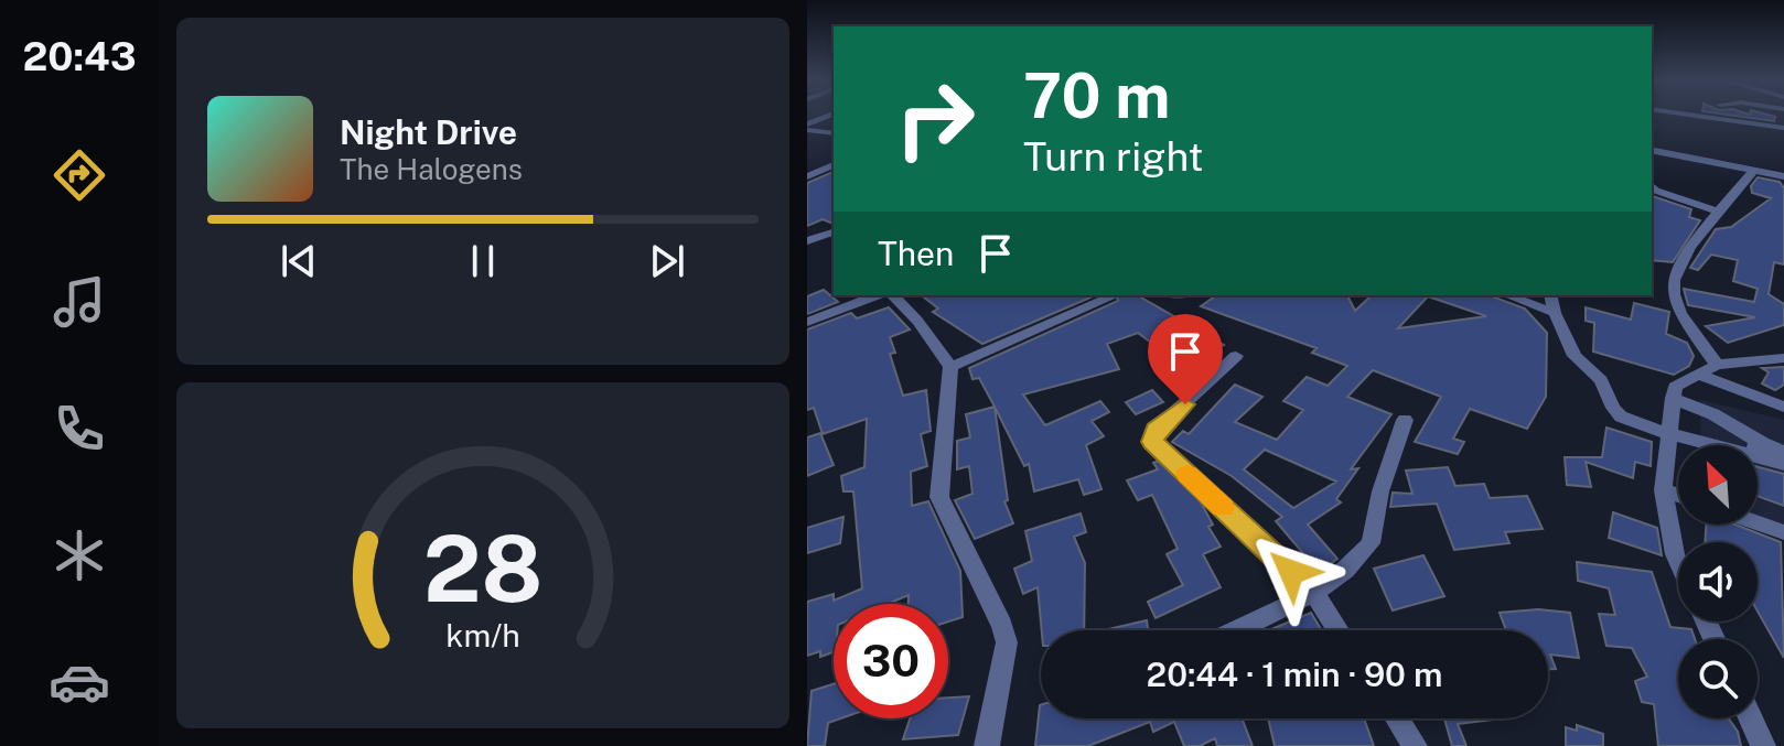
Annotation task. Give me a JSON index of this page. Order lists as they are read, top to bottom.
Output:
{
  "north": "top left",
  "page": {
    "tabs": "20:43",
    "turn": ["70 m", "Turn right"],
    "song": ["Night Drive", "The Halogens"],
    "then": "Then",
    "limit": "30",
    "trip": "20:44 · 1 min · 90 m",
    "gauge": ["28", "km/h"]
  }
}
